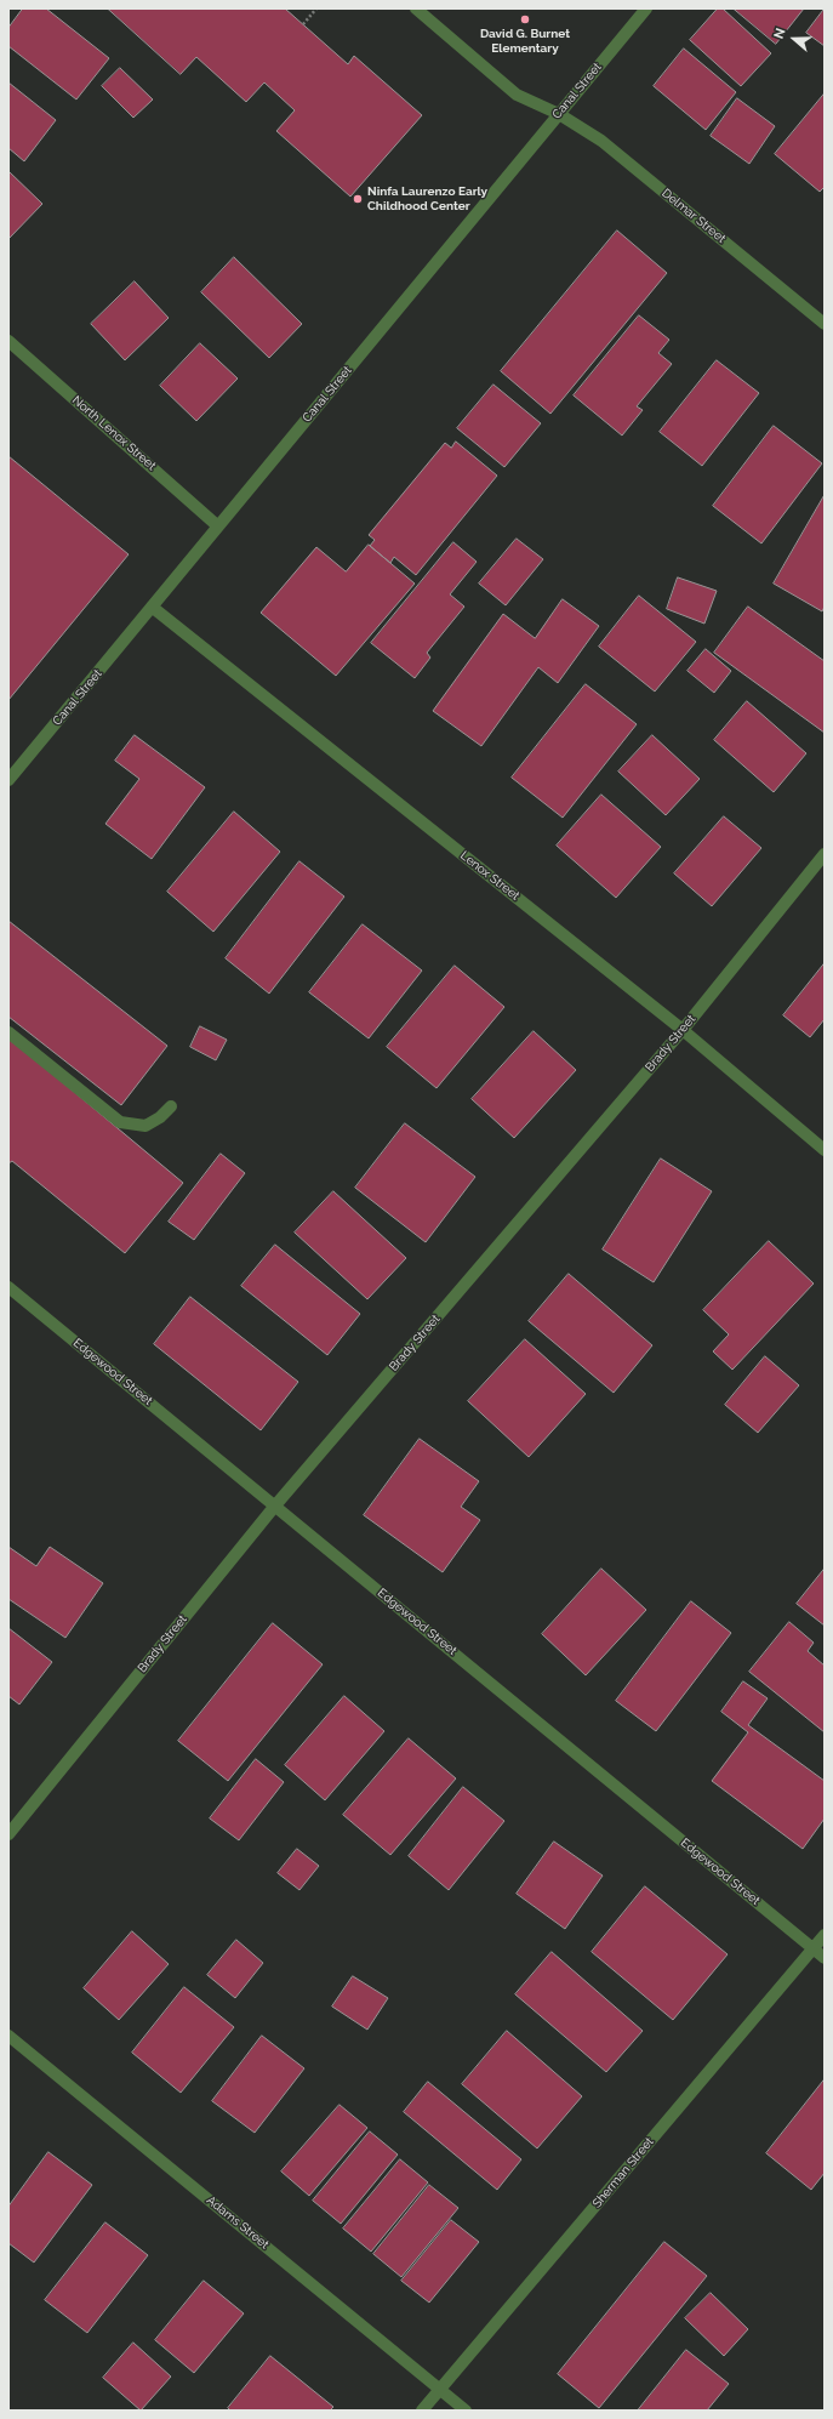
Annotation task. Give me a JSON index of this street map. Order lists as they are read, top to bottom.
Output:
{
  "streets": {
    "street": [
      "Canal Street",
      "Delmar Street",
      "North Lenox Street",
      "Lenox Street",
      "Brady Street",
      "Edgewood Street",
      "Sherman Street",
      "Adams Street"
    ]
  },
  "crossings": [
    ["Canal Street", "Delmar Street"],
    ["Canal Street", "North Lenox Street"],
    ["Canal Street", "Lenox Street"],
    ["Lenox Street", "Brady Street"],
    ["Brady Street", "Edgewood Street"],
    ["Edgewood Street", "Sherman Street"],
    ["Sherman Street", "Adams Street"]
  ],
  "places": ["David G. Burnet Elementary", "Ninfa Laurenzo Early Childhood Center"],
  "north": "left"
}
